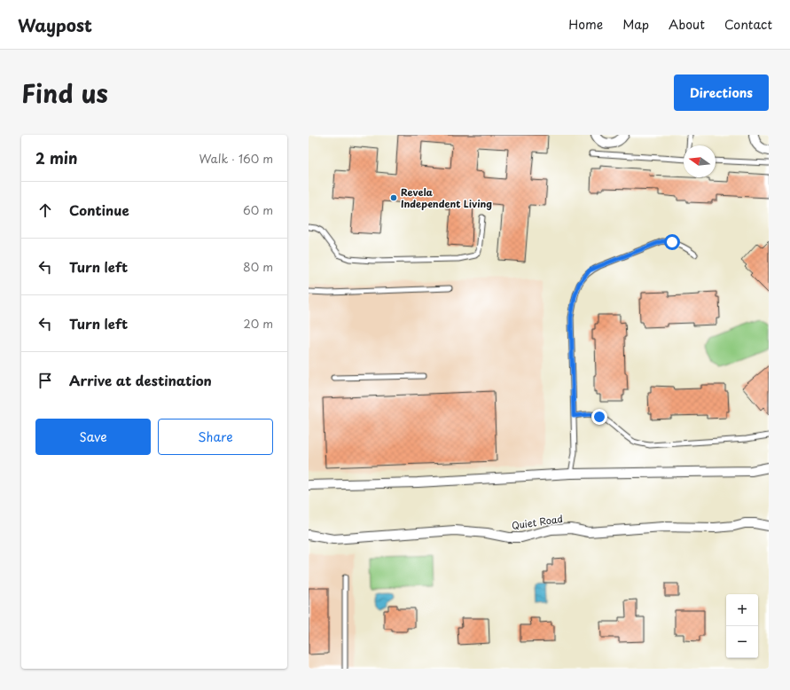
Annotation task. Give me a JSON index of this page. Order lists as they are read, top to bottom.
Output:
{
  "streets": {
    "street": ["Quiet Road"]
  },
  "places": ["Revela Independent Living"],
  "north": "left",
  "page": {
    "header": "Waypost",
    "nav": [
      "Home",
      "Map",
      "About",
      "Contact"
    ],
    "title": "Find us",
    "buttons": [
      "Directions",
      ["Save", "Share"]
    ],
    "heading": ["2 min", "Walk · 160 m"],
    "list": [
      ["Continue", "60 m"],
      ["Turn left", "80 m"],
      ["Turn left", "20 m"],
      "Arrive at destination"
    ],
    "map_buttons": ["+", "−"]
  }
}
